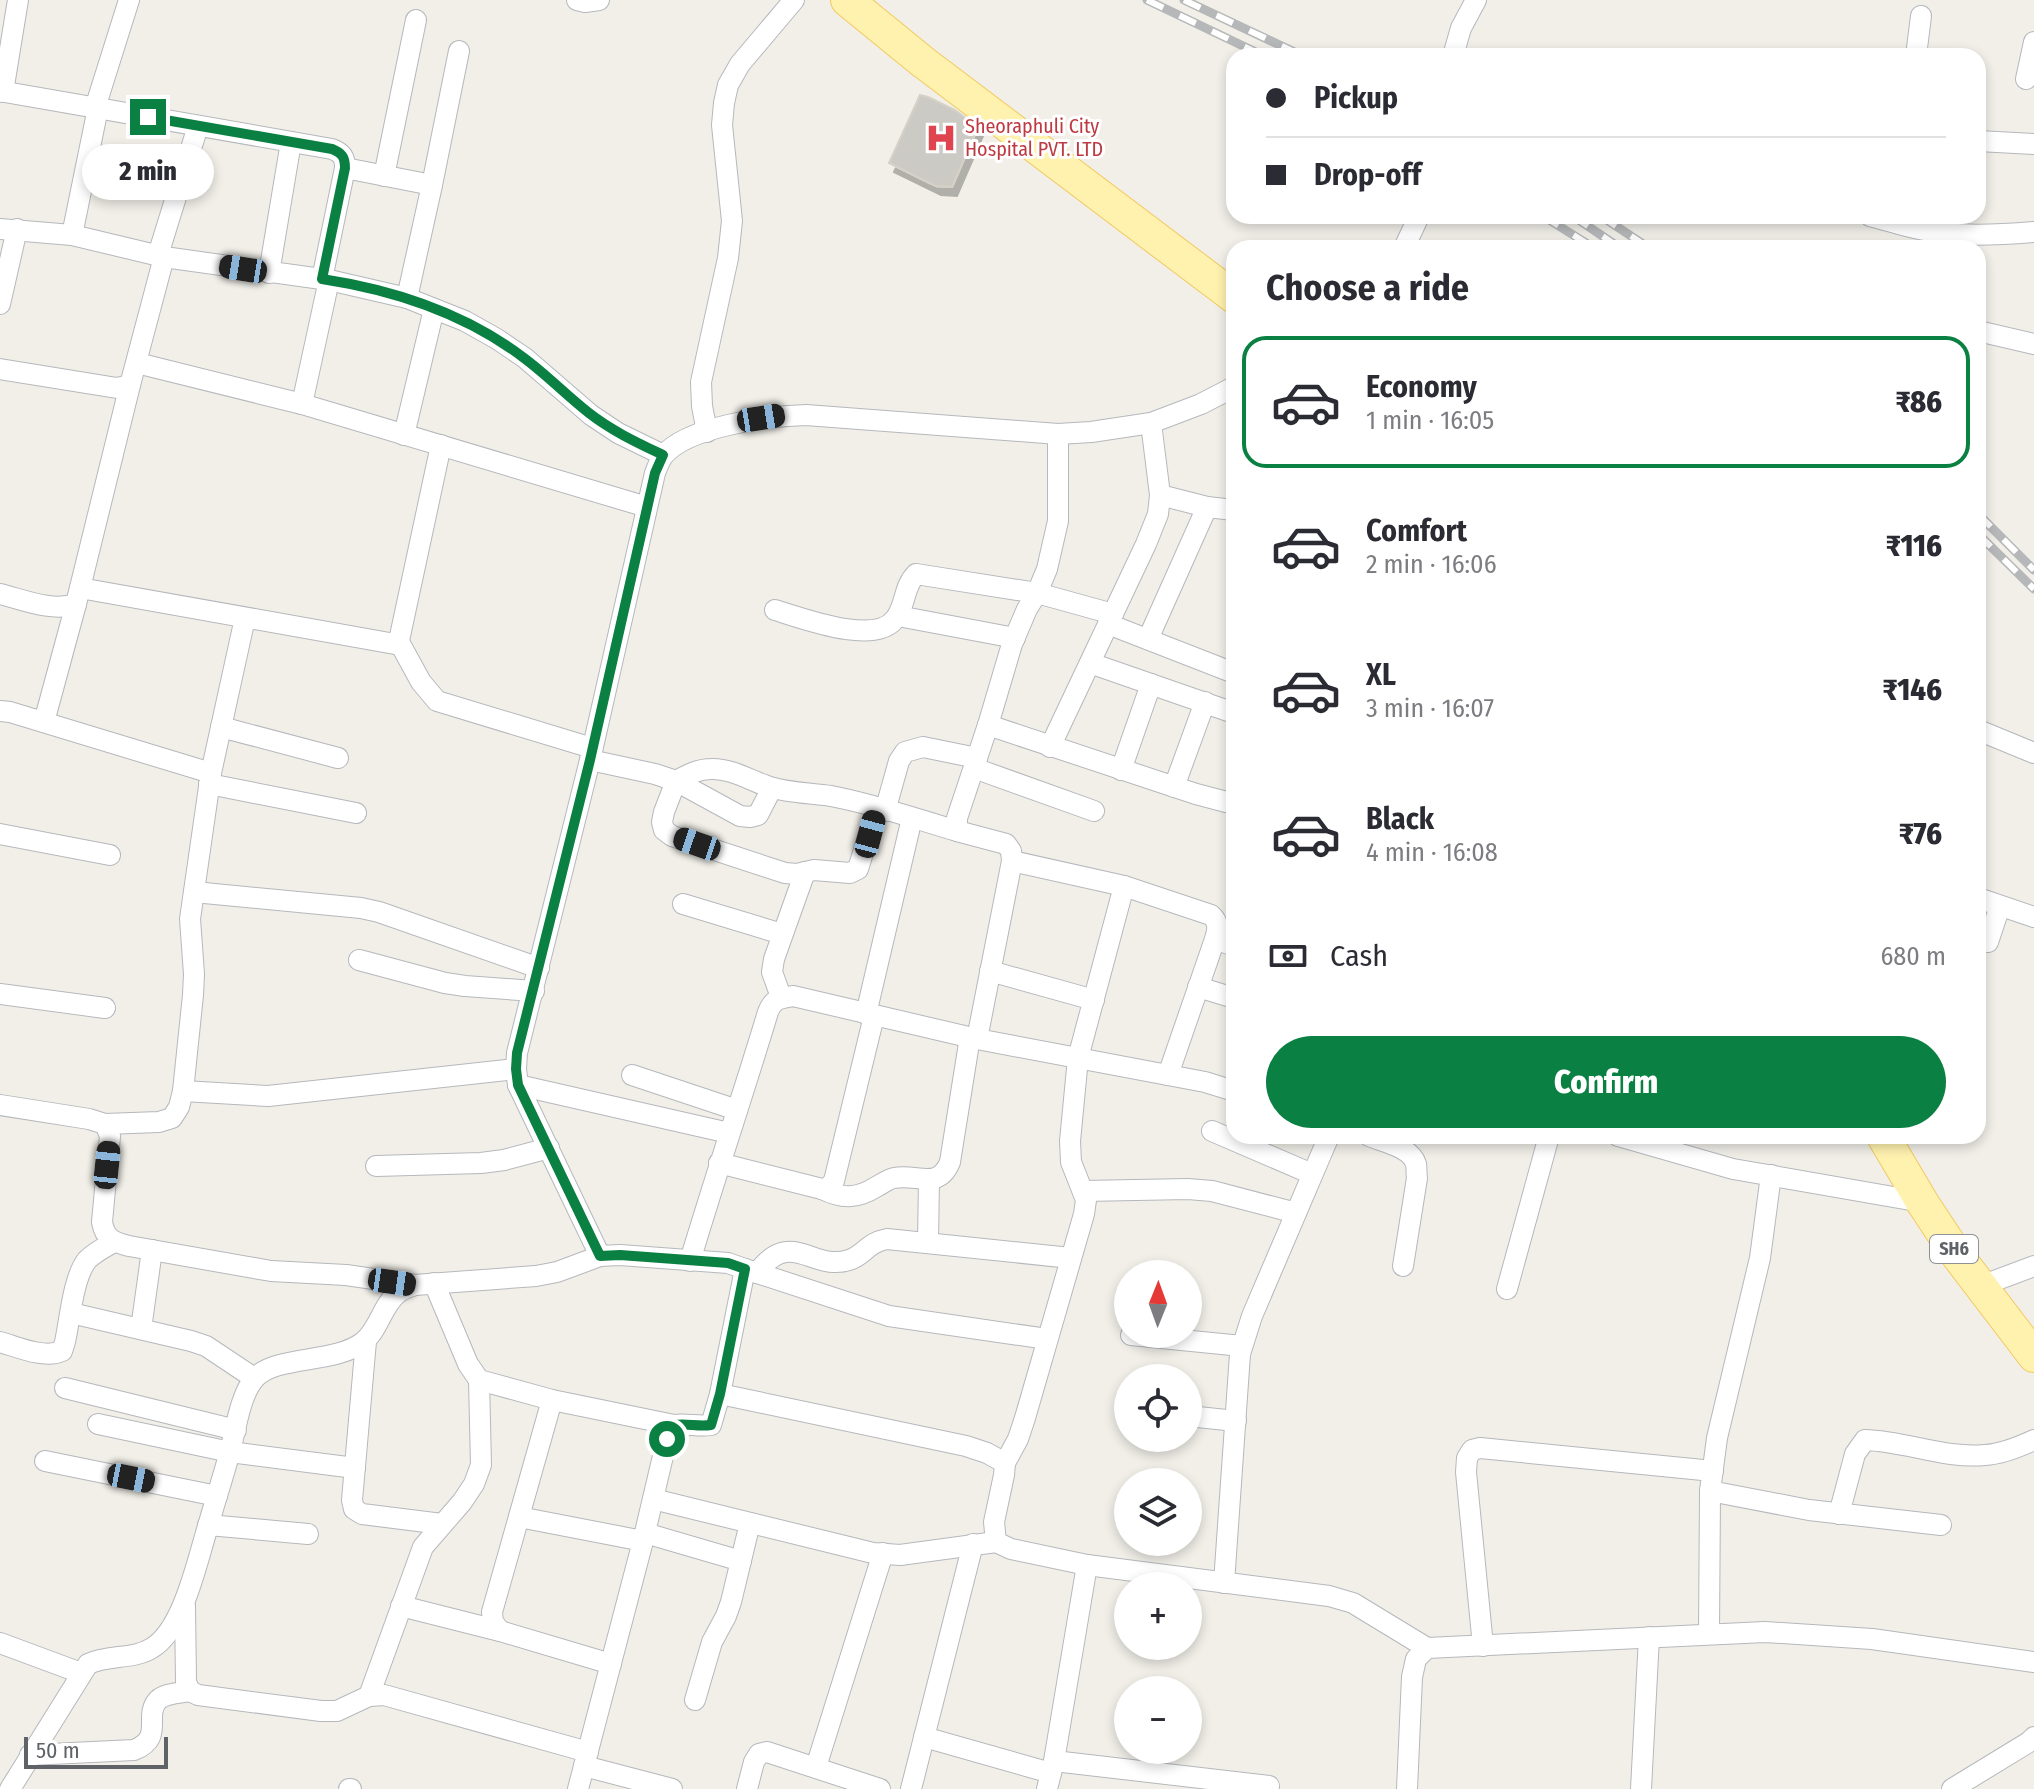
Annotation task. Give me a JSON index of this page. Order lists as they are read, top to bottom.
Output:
{
  "streets": {
    "main road": ["SH6"]
  },
  "places": {
    "hospital": ["Sheoraphuli City Hospital PVT. LTD"]
  },
  "scale_bar": "50 m",
  "north": "top",
  "page": {
    "banner": ["Pickup", "Drop-off"],
    "bubble": "2 min",
    "heading": "Choose a ride",
    "list": [
      {
        "name": "Economy",
        "note": "1 min · 16:05",
        "value": "₹86"
      },
      {
        "name": "Comfort",
        "note": "2 min · 16:06",
        "value": "₹116"
      },
      {
        "name": "XL",
        "note": "3 min · 16:07",
        "value": "₹146"
      },
      {
        "name": "Black",
        "note": "4 min · 16:08",
        "value": "₹76"
      }
    ],
    "pay": ["Cash", "680 m"],
    "buttons": "Confirm",
    "map_buttons": ["+", "−"],
    "scale": "50 m"
  }
}
